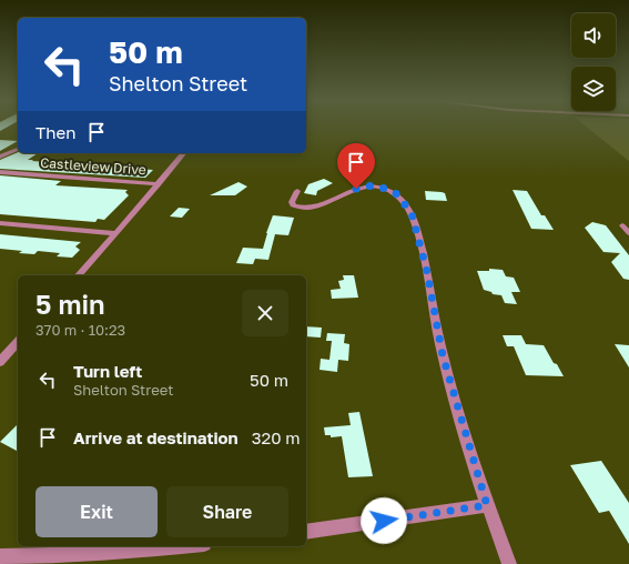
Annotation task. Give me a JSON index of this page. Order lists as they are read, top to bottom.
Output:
{
  "streets": {
    "street": ["Castleview Drive"]
  },
  "page": {
    "turn": ["50 m", "Shelton Street"],
    "then": "Then",
    "heading": ["5 min", "370 m · 10:23"],
    "list": [
      {
        "name": "Turn left",
        "note": "Shelton Street",
        "value": "50 m"
      },
      {
        "name": "Arrive at destination",
        "value": "320 m"
      }
    ],
    "buttons": ["Exit", "Share"]
  }
}
